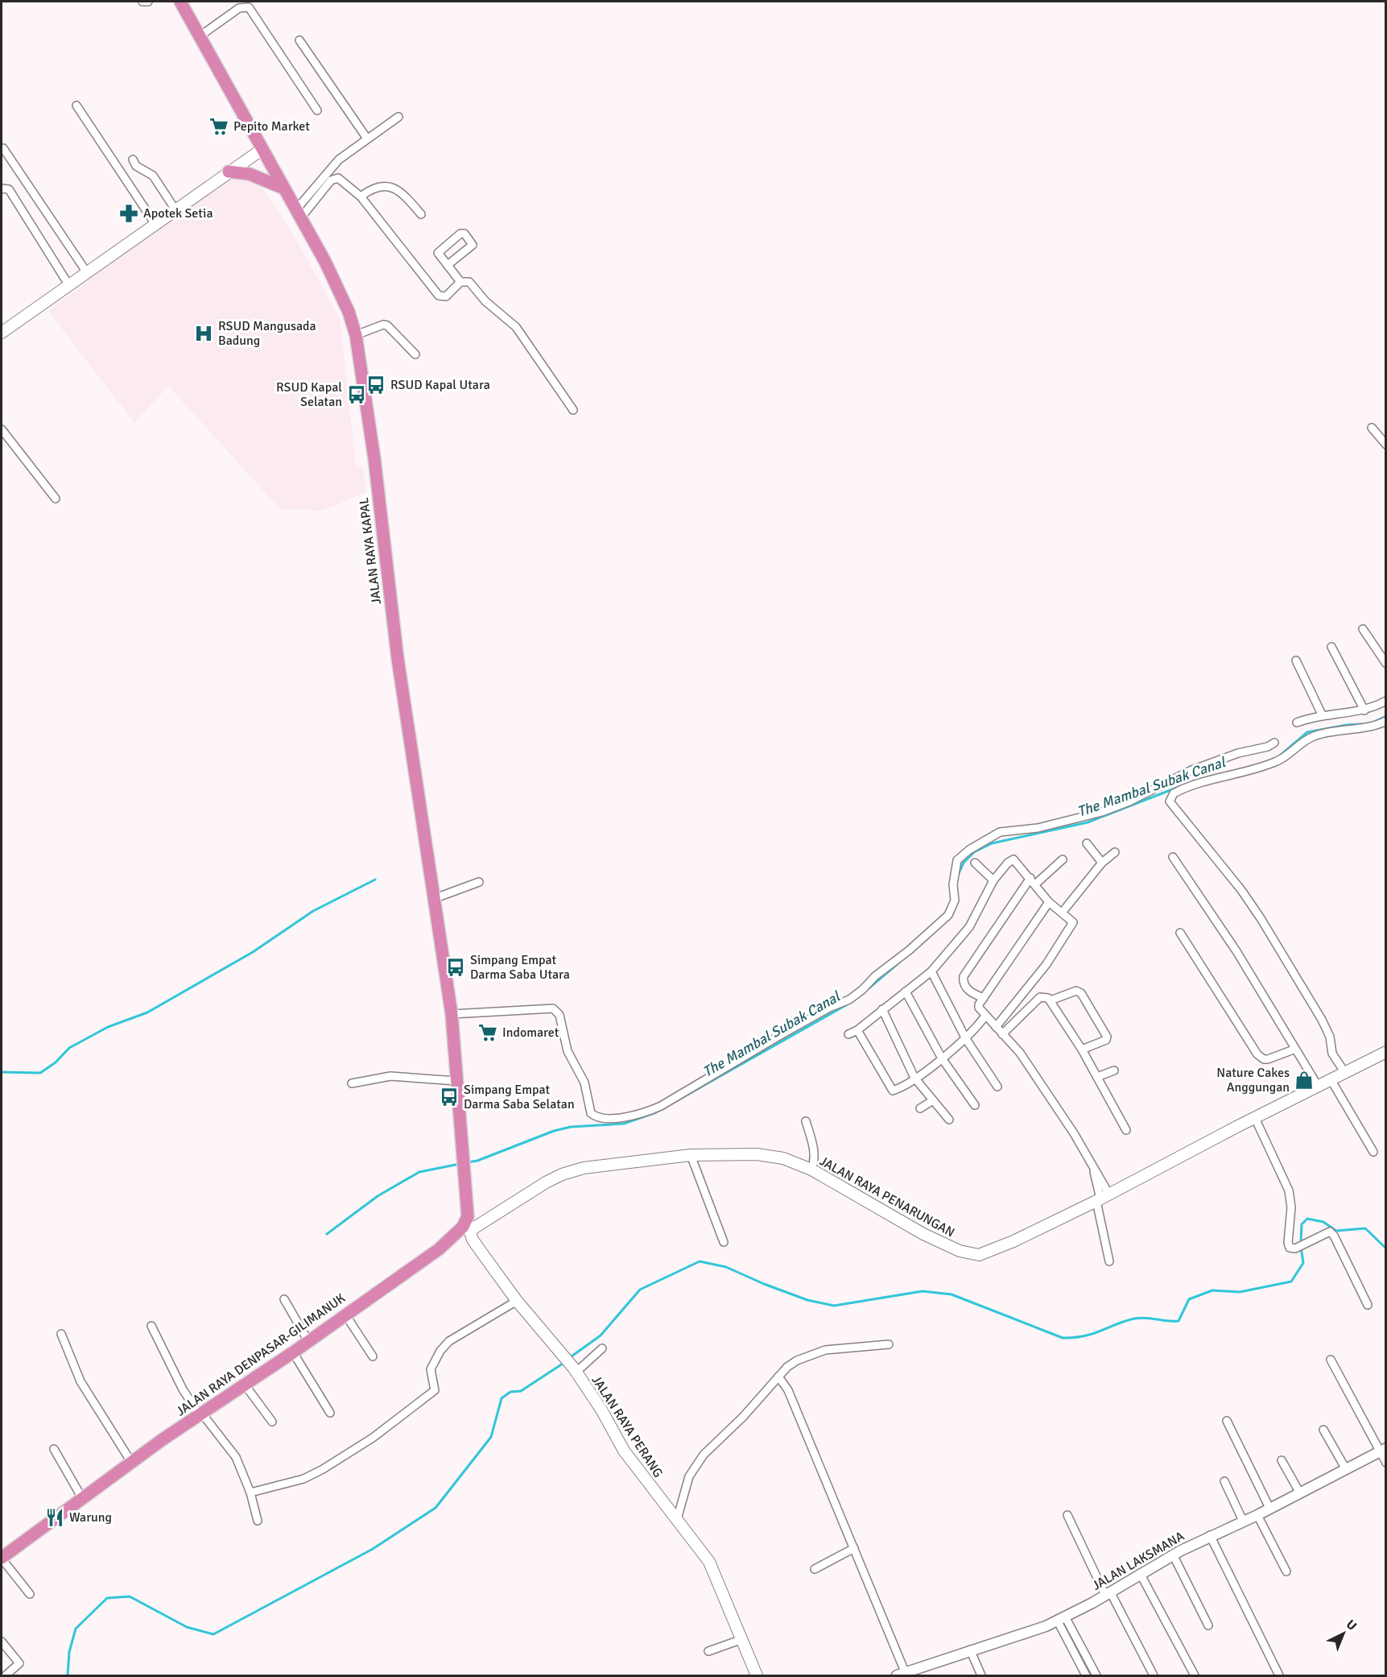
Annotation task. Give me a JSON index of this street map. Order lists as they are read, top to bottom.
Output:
{
  "streets": {
    "highway": ["JALAN RAYA KAPAL", "JALAN RAYA DENPASAR-GILIMANUK"],
    "main road": ["JALAN RAYA PENARUNGAN", "JALAN RAYA PERANG"],
    "street": ["JALAN LAKSMANA"]
  },
  "crossings": [
    ["JALAN RAYA KAPAL", "JALAN RAYA PENARUNGAN"],
    ["JALAN RAYA KAPAL", "JALAN RAYA DENPASAR-GILIMANUK"],
    ["JALAN RAYA KAPAL", "JALAN RAYA PERANG"],
    ["JALAN RAYA PENARUNGAN", "JALAN RAYA DENPASAR-GILIMANUK"],
    ["JALAN RAYA PENARUNGAN", "JALAN RAYA PERANG"],
    ["JALAN RAYA DENPASAR-GILIMANUK", "JALAN RAYA PERANG"]
  ],
  "water": ["The Mambal Subak Canal"],
  "places": {
    "supermarket": ["Pepito Market", "Indomaret"],
    "pharmacy": ["Apotek Setia"],
    "hospital": ["RSUD Mangusada Badung"],
    "bus stop": [
      "RSUD Kapal Utara",
      "RSUD Kapal Selatan",
      "Simpang Empat Darma Saba Utara",
      "Simpang Empat Darma Saba Selatan"
    ],
    "shop": ["Nature Cakes Anggungan"],
    "restaurant": ["Warung"]
  },
  "north": "top right"
}
